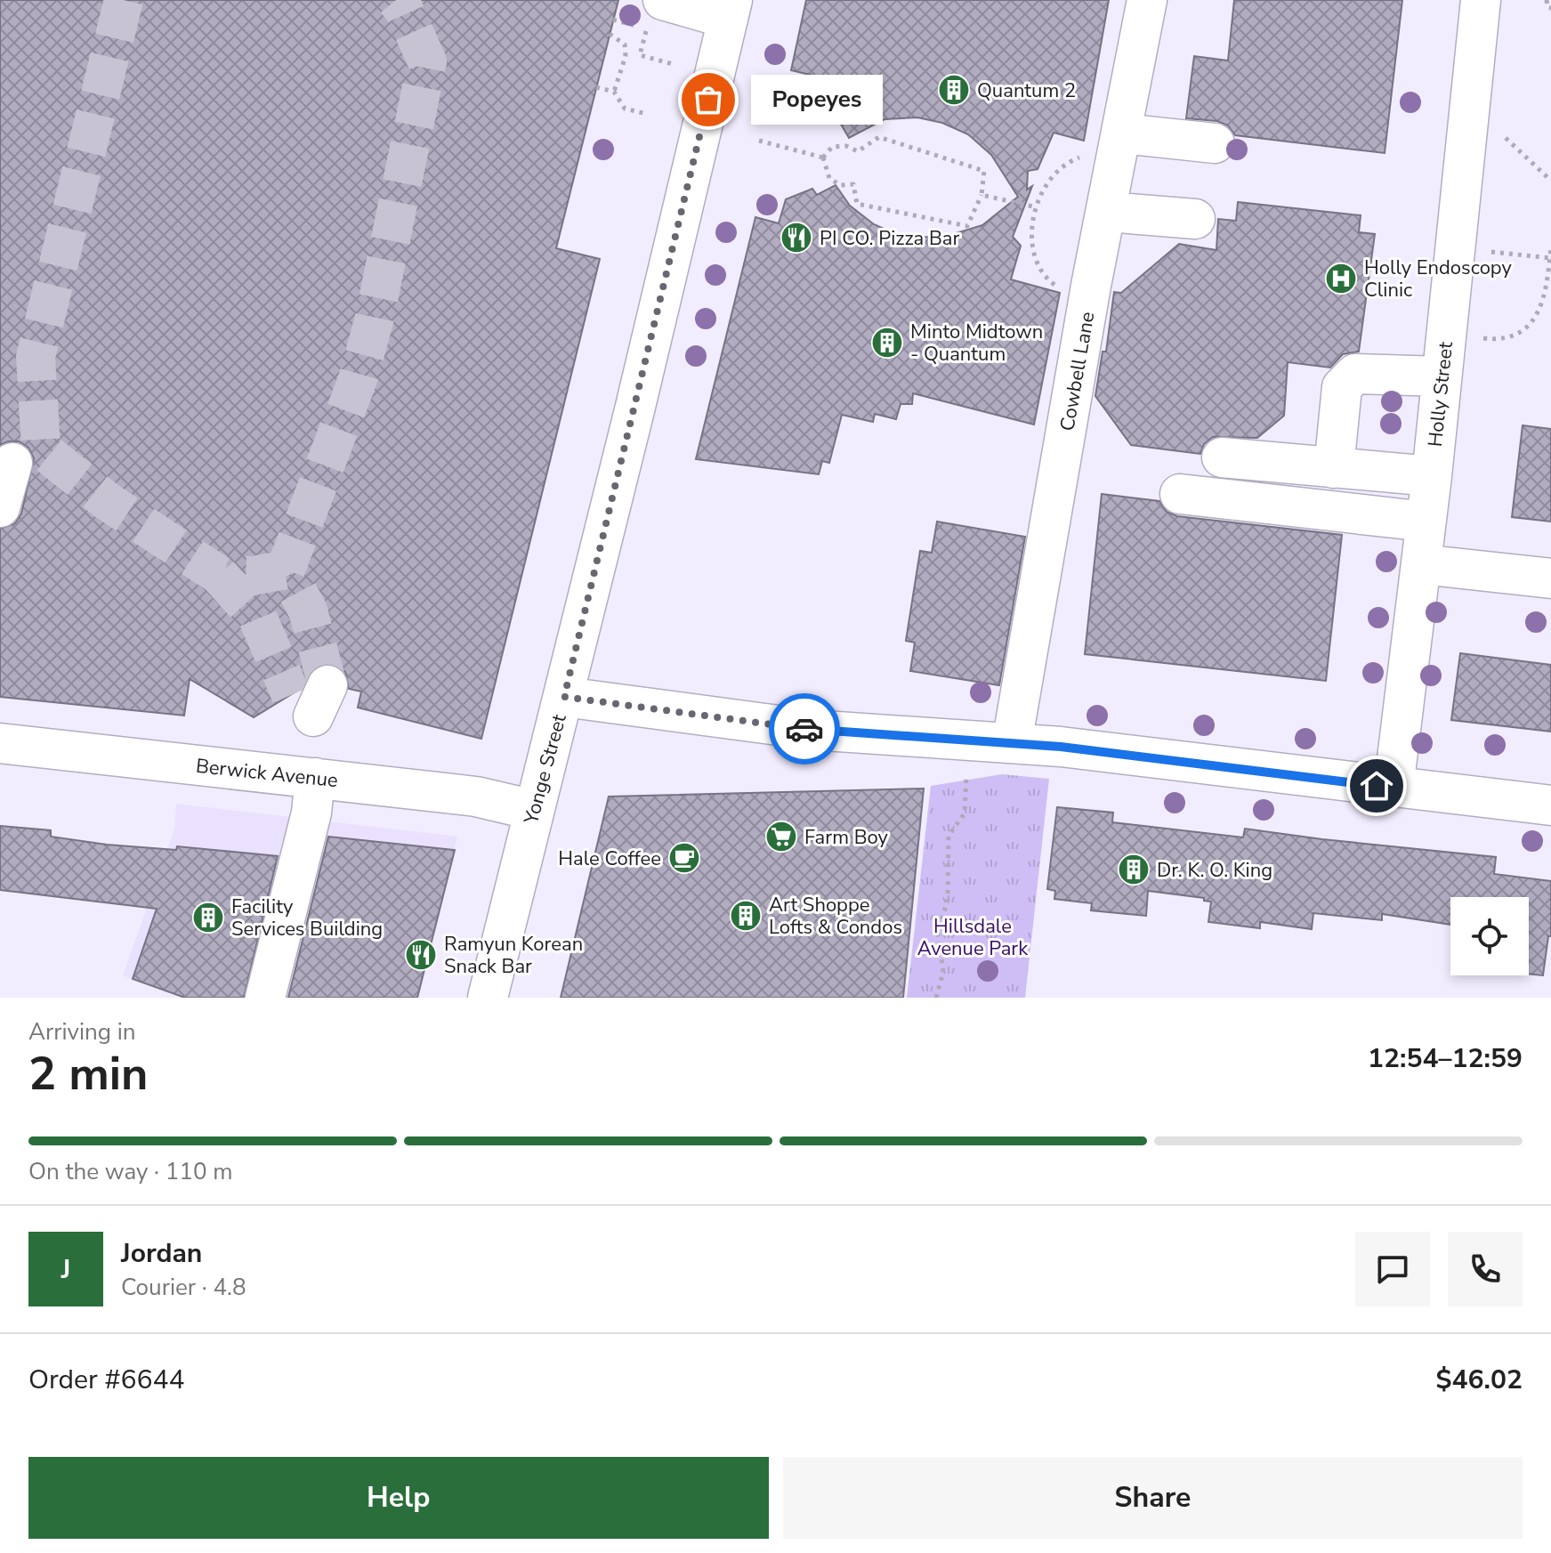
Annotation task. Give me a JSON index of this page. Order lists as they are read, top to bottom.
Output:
{
  "streets": {
    "street": [
      "Cowbell Lane",
      "Holly Street",
      "Yonge Street",
      "Berwick Avenue"
    ]
  },
  "crossings": [
    ["Yonge Street", "Berwick Avenue"]
  ],
  "parks": ["Hillsdale Avenue Park"],
  "places": {
    "building": [
      "Quantum 2",
      "Minto Midtown - Quantum",
      "Dr. K. O. King",
      "Art Shoppe Lofts & Condos",
      "Facility Services Building"
    ],
    "other": ["Popeyes"],
    "restaurant": ["PI CO. Pizza Bar", "Ramyun Korean Snack Bar"],
    "hospital": ["Holly Endoscopy Clinic"],
    "supermarket": ["Farm Boy"],
    "cafe": ["Hale Coffee"]
  },
  "page": {
    "bubble": "Popeyes",
    "heading": ["2 min", "Arriving in", "12:54–12:59"],
    "panel": [
      "Jordan",
      "Courier · 4.8",
      "Order #6644",
      "$46.02"
    ],
    "bar": "On the way · 110 m",
    "round": "J",
    "buttons": ["Help", "Share"]
  }
}
